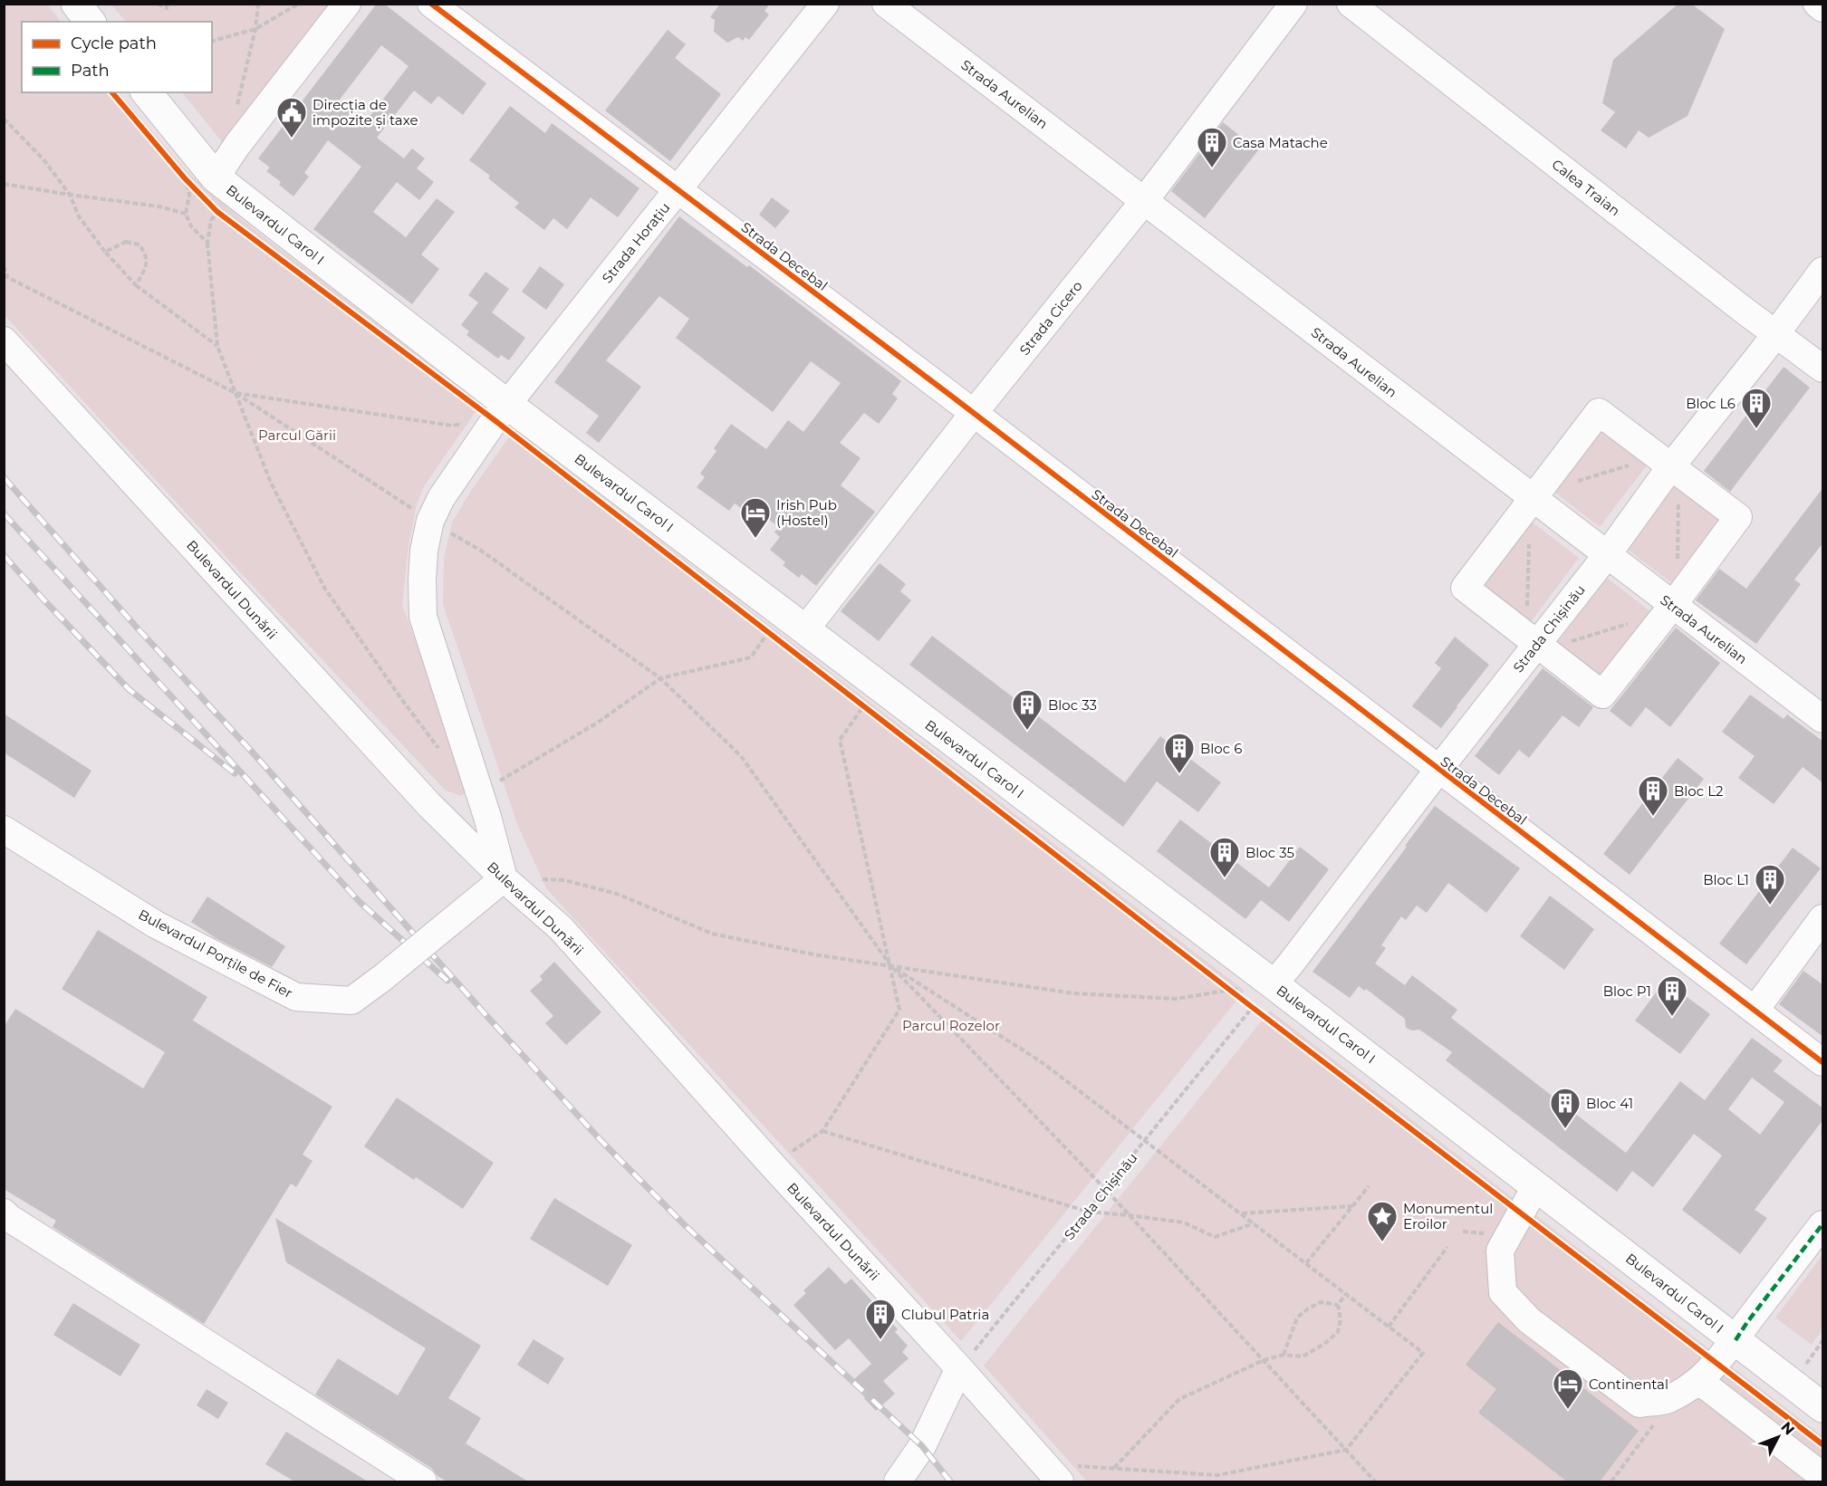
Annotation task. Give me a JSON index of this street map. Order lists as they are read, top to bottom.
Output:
{
  "streets": {
    "main road": ["Bulevardul Carol I"],
    "street": [
      "Strada Aurelian",
      "Calea Traian",
      "Strada Horațiu",
      "Strada Decebal",
      "Strada Cicero",
      "Bulevardul Dunării",
      "Strada Chișinău",
      "Bulevardul Porțile de Fier"
    ]
  },
  "crossings": [
    ["Strada Aurelian", "Strada Cicero"],
    ["Strada Aurelian", "Strada Chișinău"],
    ["Calea Traian", "Strada Chișinău"],
    ["Bulevardul Carol I", "Strada Horațiu"],
    ["Bulevardul Carol I", "Strada Cicero"],
    ["Bulevardul Carol I", "Strada Chișinău"],
    ["Strada Horațiu", "Strada Decebal"],
    ["Strada Horațiu", "Bulevardul Dunării"],
    ["Strada Horațiu", "Bulevardul Porțile de Fier"],
    ["Strada Decebal", "Strada Cicero"],
    ["Strada Decebal", "Strada Chișinău"],
    ["Bulevardul Dunării", "Strada Chișinău"],
    ["Bulevardul Dunării", "Bulevardul Porțile de Fier"]
  ],
  "parks": ["Parcul Gării", "Parcul Rozelor"],
  "places": {
    "public building": ["Direcția de impozite și taxe"],
    "building": [
      "Casa Matache",
      "Bloc L6",
      "Bloc 33",
      "Bloc 6",
      "Bloc L2",
      "Bloc 35",
      "Bloc L1",
      "Bloc P1",
      "Bloc 41",
      "Clubul Patria"
    ],
    "hotel": ["Irish Pub (Hostel)", "Continental"],
    "place": ["Monumentul Eroilor"]
  },
  "legend": ["Cycle path", "Path"],
  "north": "top right"
}
